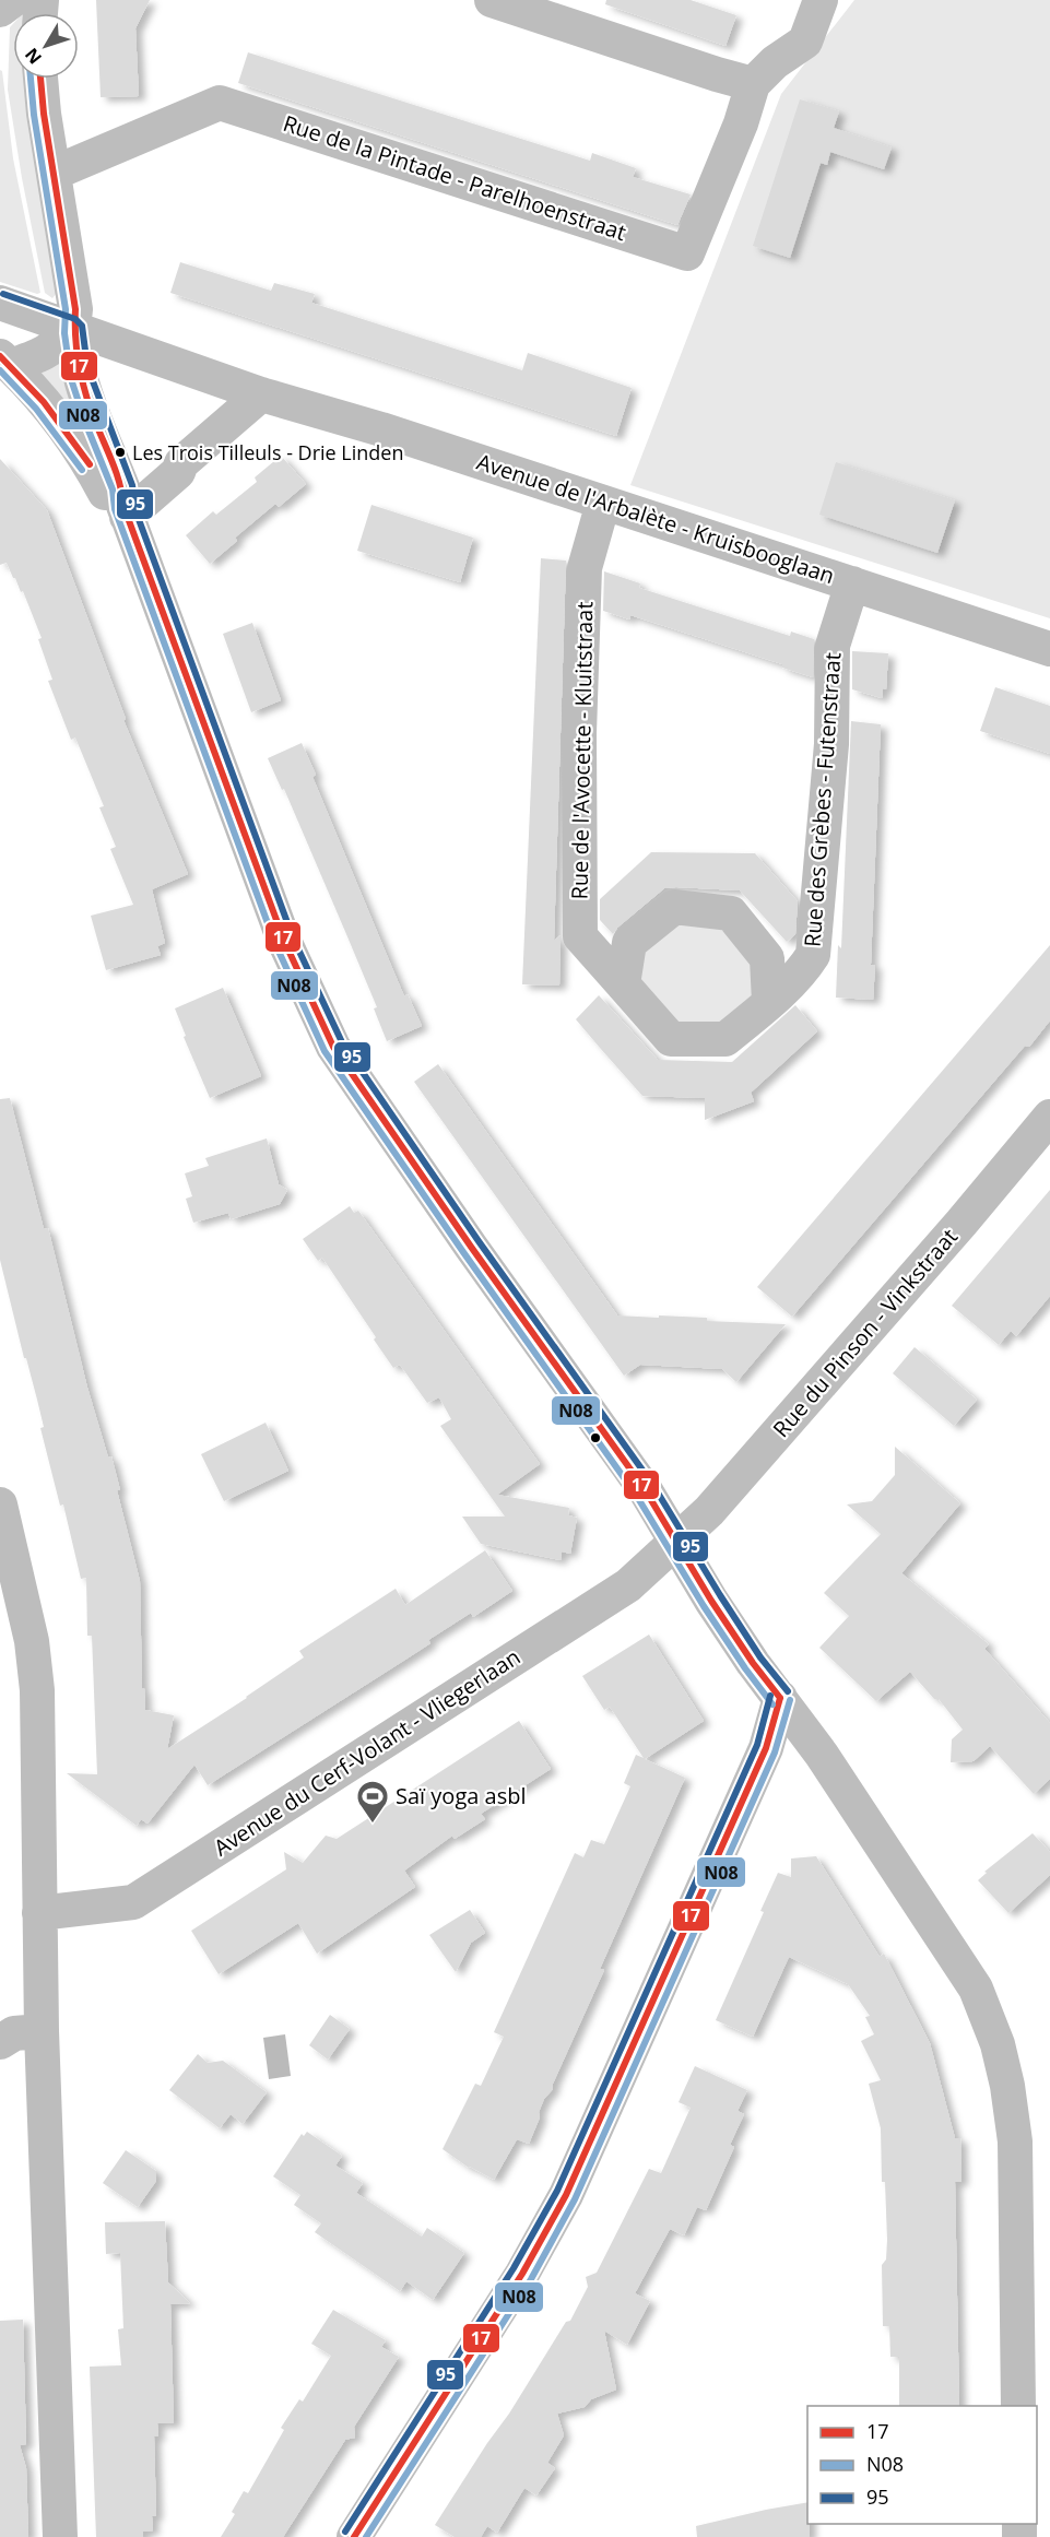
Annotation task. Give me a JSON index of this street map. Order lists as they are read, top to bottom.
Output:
{
  "streets": {
    "street": [
      "Rue de la Pintade - Parelhoenstraat",
      "Avenue de l'Arbalète - Kruisbooglaan",
      "Rue de l'Avocette - Kluitstraat",
      "Rue des Grèbes - Futenstraat",
      "Rue du Pinson - Vinkstraat",
      "Avenue du Cerf-Volant - Vliegerlaan"
    ]
  },
  "crossings": [
    ["Avenue de l'Arbalète - Kruisbooglaan", "Rue de l'Avocette - Kluitstraat"],
    ["Avenue de l'Arbalète - Kruisbooglaan", "Rue des Grèbes - Futenstraat"],
    ["Rue de l'Avocette - Kluitstraat", "Rue des Grèbes - Futenstraat"],
    ["Rue du Pinson - Vinkstraat", "Avenue du Cerf-Volant - Vliegerlaan"]
  ],
  "places": {
    "other": ["Les Trois Tilleuls - Drie Linden"],
    "sports": ["Saï yoga asbl"]
  },
  "lines": ["transit line 17", "transit line N08", "transit line 95"],
  "legend": ["17", "N08", "95"],
  "north": "bottom left"
}
